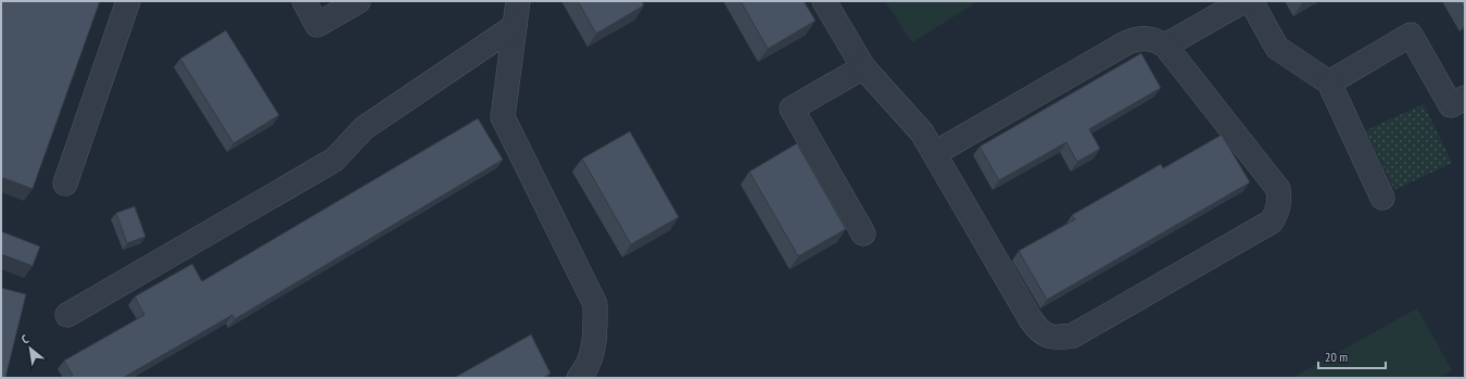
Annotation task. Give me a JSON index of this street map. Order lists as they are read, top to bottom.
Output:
{
  "scale_bar": "20 m",
  "north": "top left"
}
